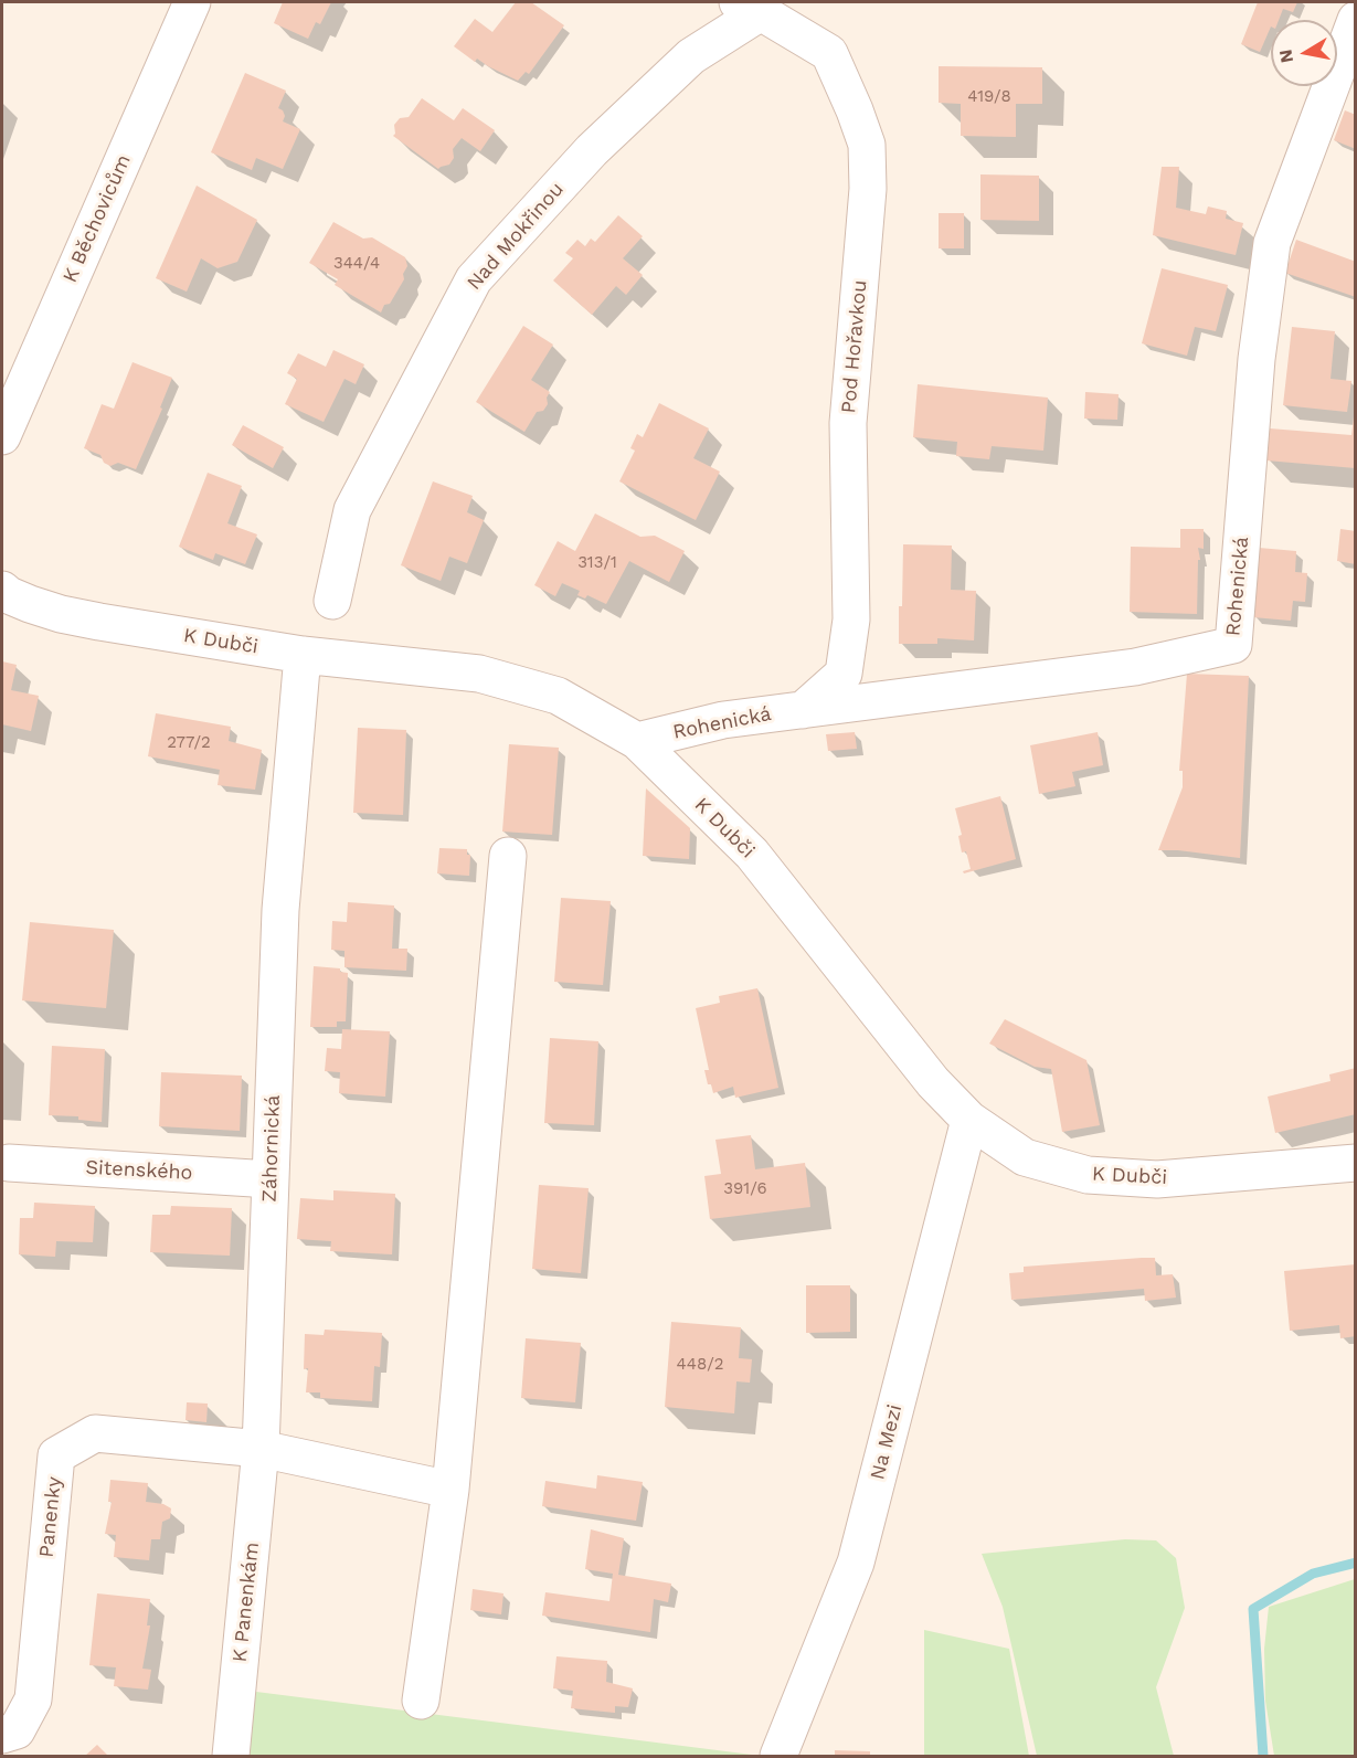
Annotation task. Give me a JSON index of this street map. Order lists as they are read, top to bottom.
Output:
{
  "streets": {
    "street": [
      "K Běchovicům",
      "Nad Mokřinou",
      "Pod Hořavkou",
      "Rohenická",
      "K Dubči",
      "Záhornická",
      "Sitenského",
      "Na Mezi",
      "Panenky",
      "K Panenkám"
    ]
  },
  "crossings": [
    ["Nad Mokřinou", "Pod Hořavkou"],
    ["Pod Hořavkou", "Rohenická"],
    ["Rohenická", "K Dubči"],
    ["K Dubči", "Záhornická"],
    ["K Dubči", "Na Mezi"],
    ["Záhornická", "Sitenského"],
    ["Záhornická", "Panenky"],
    ["Záhornická", "K Panenkám"],
    ["Panenky", "K Panenkám"]
  ],
  "house_numbers": [
    "419/8",
    "344/4",
    "313/1",
    "277/2",
    "391/6",
    "448/2"
  ],
  "north": "left"
}
